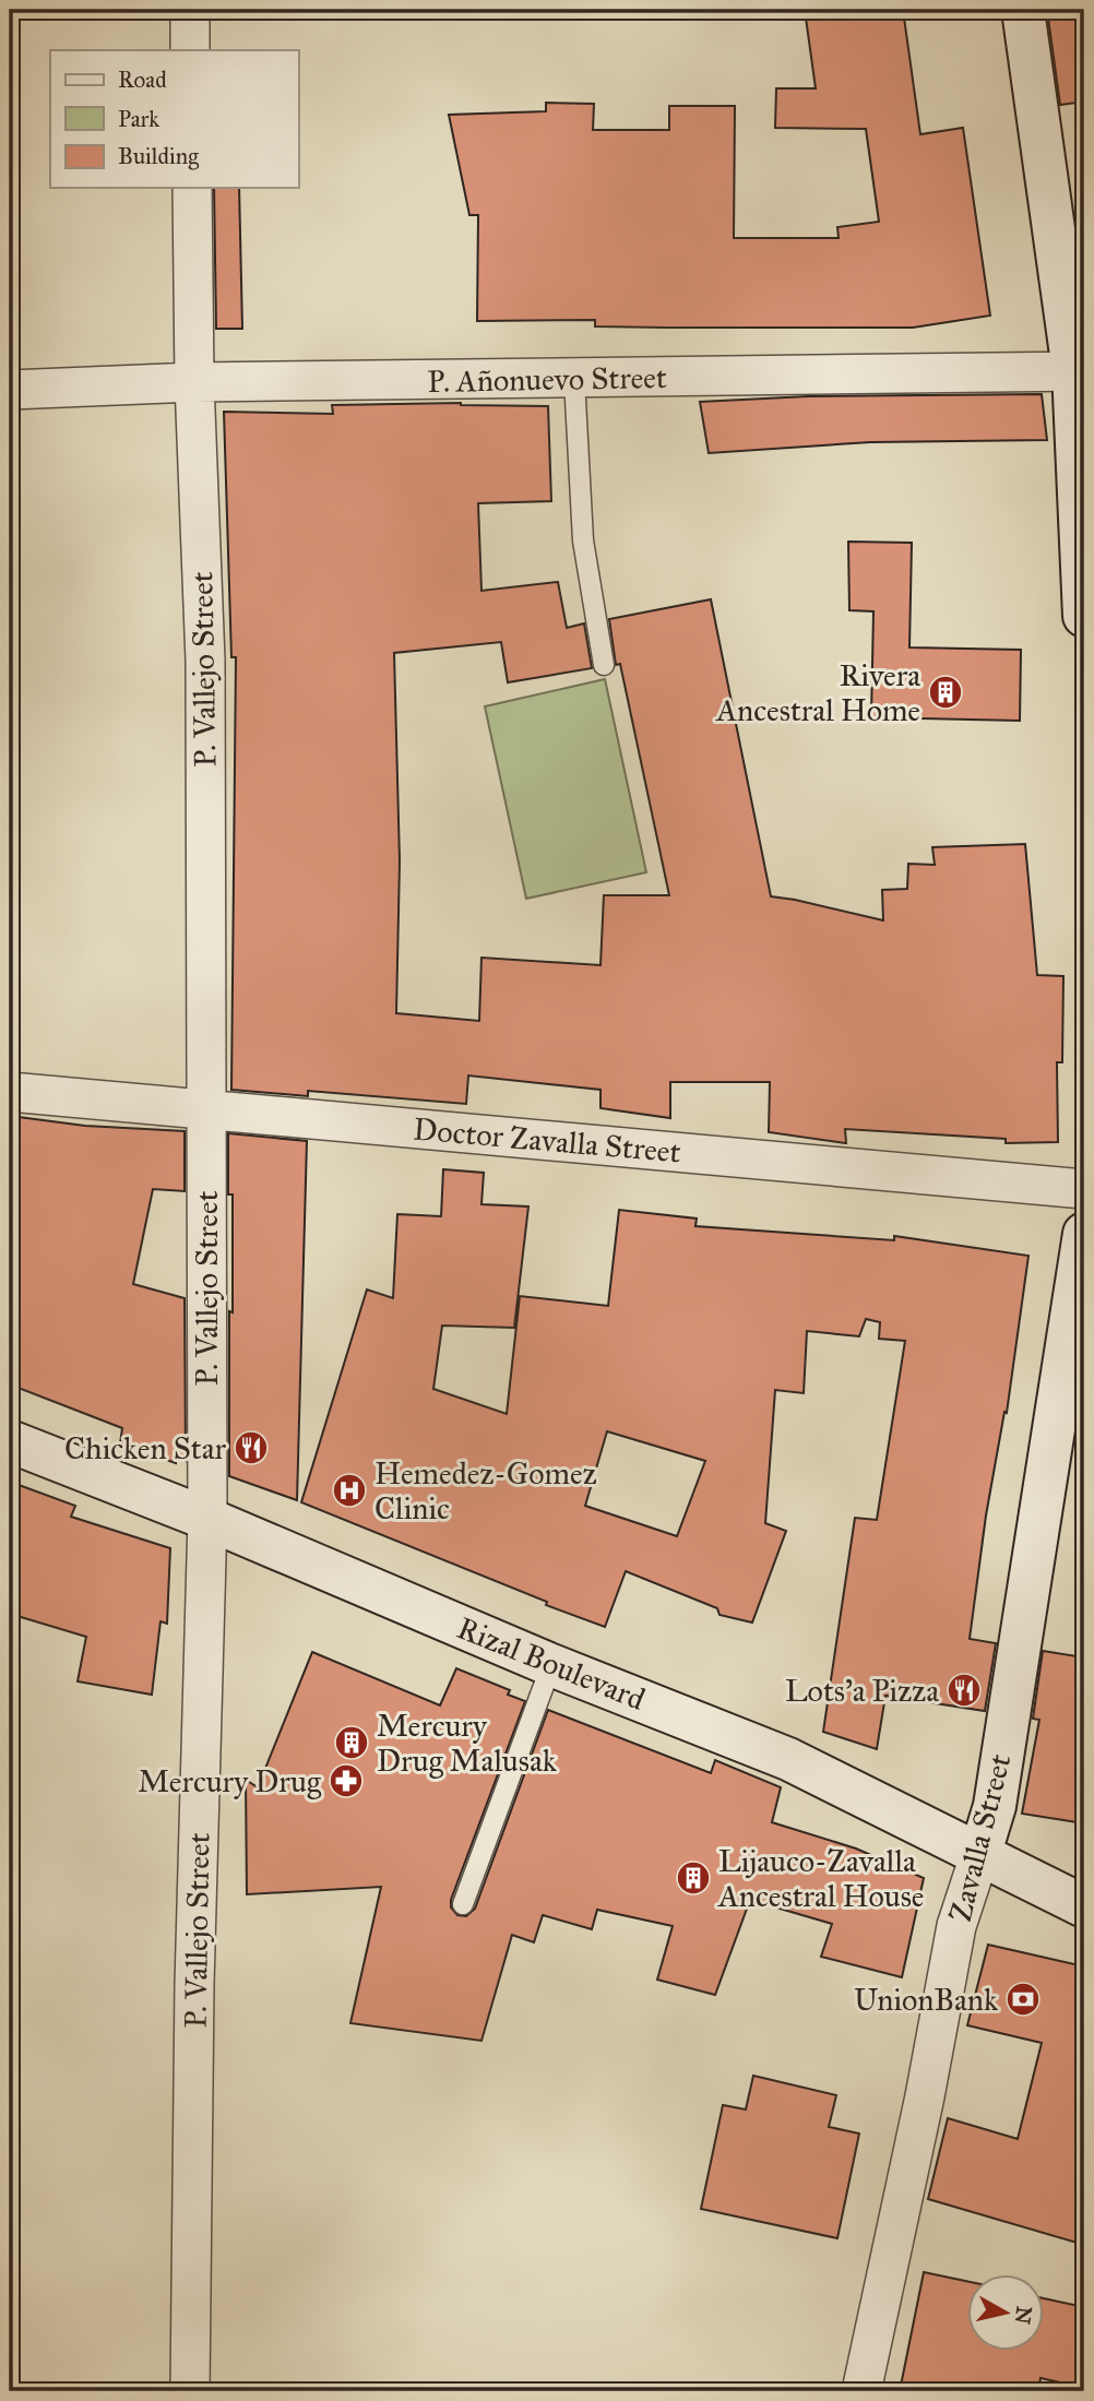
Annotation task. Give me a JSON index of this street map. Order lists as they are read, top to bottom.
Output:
{
  "streets": {
    "main road": ["Rizal Boulevard", "Zavalla Street"],
    "street": ["P. Añonuevo Street", "P. Vallejo Street", "Doctor Zavalla Street"]
  },
  "crossings": [
    ["P. Añonuevo Street", "P. Vallejo Street"],
    ["P. Vallejo Street", "Doctor Zavalla Street"],
    ["P. Vallejo Street", "Rizal Boulevard"],
    ["Rizal Boulevard", "Zavalla Street"]
  ],
  "places": {
    "building": ["Rivera Ancestral Home", "Mercury Drug Malusak", "Lijauco-Zavalla Ancestral House"],
    "restaurant": ["Chicken Star", "Lots'a Pizza"],
    "hospital": ["Hemedez-Gomez Clinic"],
    "pharmacy": ["Mercury Drug"],
    "bank": ["UnionBank"]
  },
  "legend": ["Road", "Park", "Building"],
  "north": "right"
}
